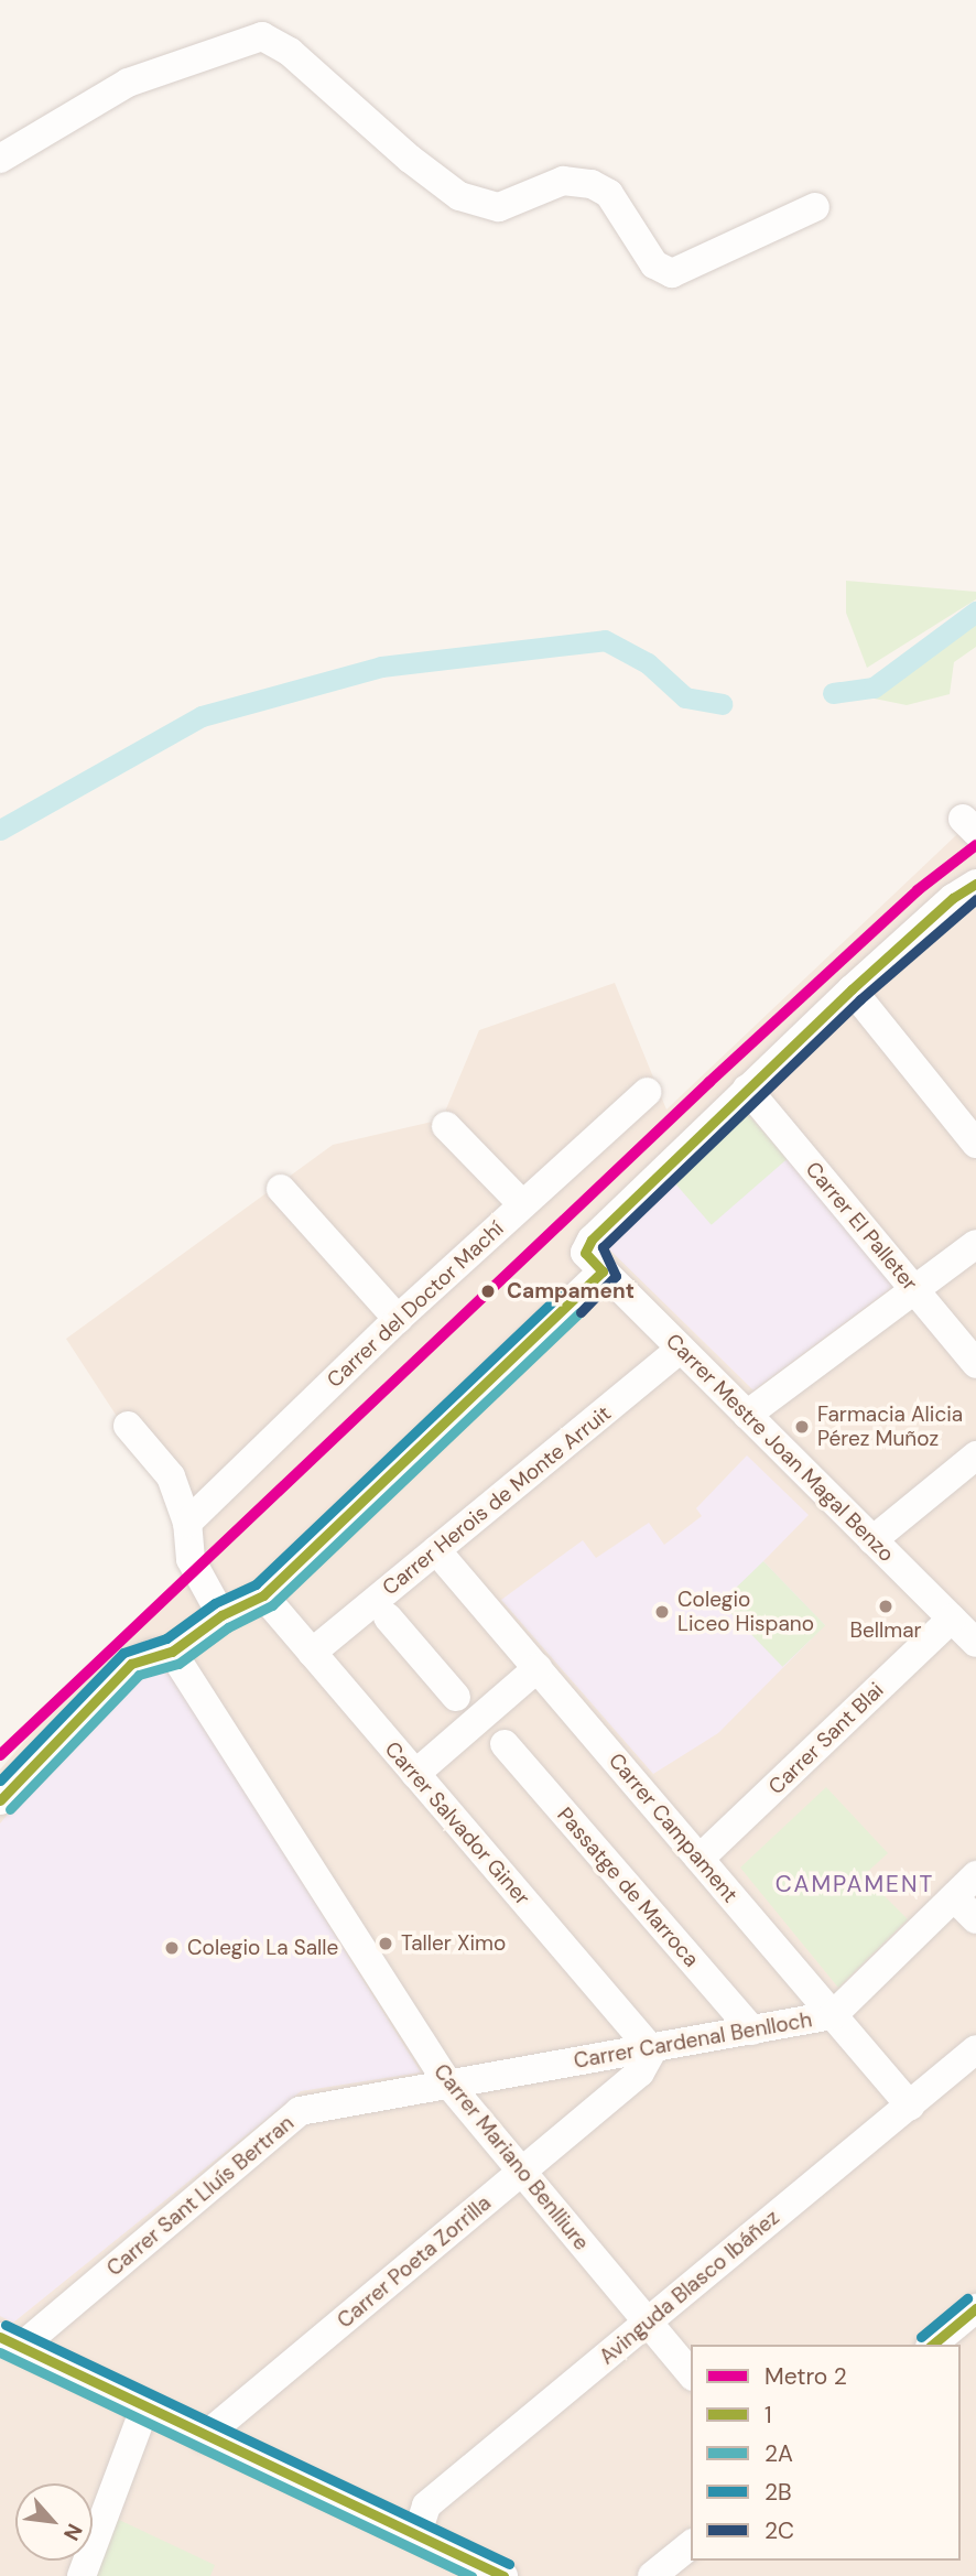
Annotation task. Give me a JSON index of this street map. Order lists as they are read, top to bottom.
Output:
{
  "streets": {
    "street": [
      "Carrer El Palleter",
      "Carrer del Doctor Machí",
      "Carrer Mestre Joan Magal Benzo",
      "Carrer Herois de Monte Arruit",
      "Carrer Sant Blai",
      "Carrer Salvador Giner",
      "Carrer Campament",
      "Passatge de Marroca",
      "Carrer Cardenal Benlloch",
      "Carrer Mariano Benlliure",
      "Carrer Sant Lluís Bertran",
      "Carrer Poeta Zorrilla",
      "Avinguda Blasco Ibáñez"
    ]
  },
  "crossings": [
    ["Carrer Mestre Joan Magal Benzo", "Carrer Herois de Monte Arruit"],
    ["Carrer Mestre Joan Magal Benzo", "Carrer Sant Blai"],
    ["Carrer Herois de Monte Arruit", "Carrer Salvador Giner"],
    ["Carrer Herois de Monte Arruit", "Carrer Campament"],
    ["Carrer Herois de Monte Arruit", "Passatge de Marroca"],
    ["Carrer Sant Blai", "Carrer Campament"],
    ["Carrer Salvador Giner", "Carrer Cardenal Benlloch"],
    ["Carrer Salvador Giner", "Carrer Poeta Zorrilla"],
    ["Carrer Campament", "Carrer Cardenal Benlloch"],
    ["Carrer Campament", "Avinguda Blasco Ibáñez"],
    ["Passatge de Marroca", "Carrer Cardenal Benlloch"],
    ["Carrer Cardenal Benlloch", "Carrer Mariano Benlliure"],
    ["Carrer Cardenal Benlloch", "Carrer Sant Lluís Bertran"],
    ["Carrer Cardenal Benlloch", "Carrer Poeta Zorrilla"],
    ["Carrer Mariano Benlliure", "Carrer Sant Lluís Bertran"],
    ["Carrer Mariano Benlliure", "Carrer Poeta Zorrilla"],
    ["Carrer Mariano Benlliure", "Avinguda Blasco Ibáñez"]
  ],
  "districts": ["CAMPAMENT"],
  "places": [
    "Campament",
    "Farmacia Alicia Pérez Muñoz",
    "Bellmar",
    "Colegio Liceo Hispano",
    "Taller Ximo",
    "Colegio La Salle"
  ],
  "lines": [
    "metro line 2",
    "transit line 1",
    "transit line 2C",
    "transit line 2B",
    "transit line 2A"
  ],
  "legend": [
    "Metro 2",
    "1",
    "2A",
    "2B",
    "2C"
  ],
  "north": "bottom right"
}
